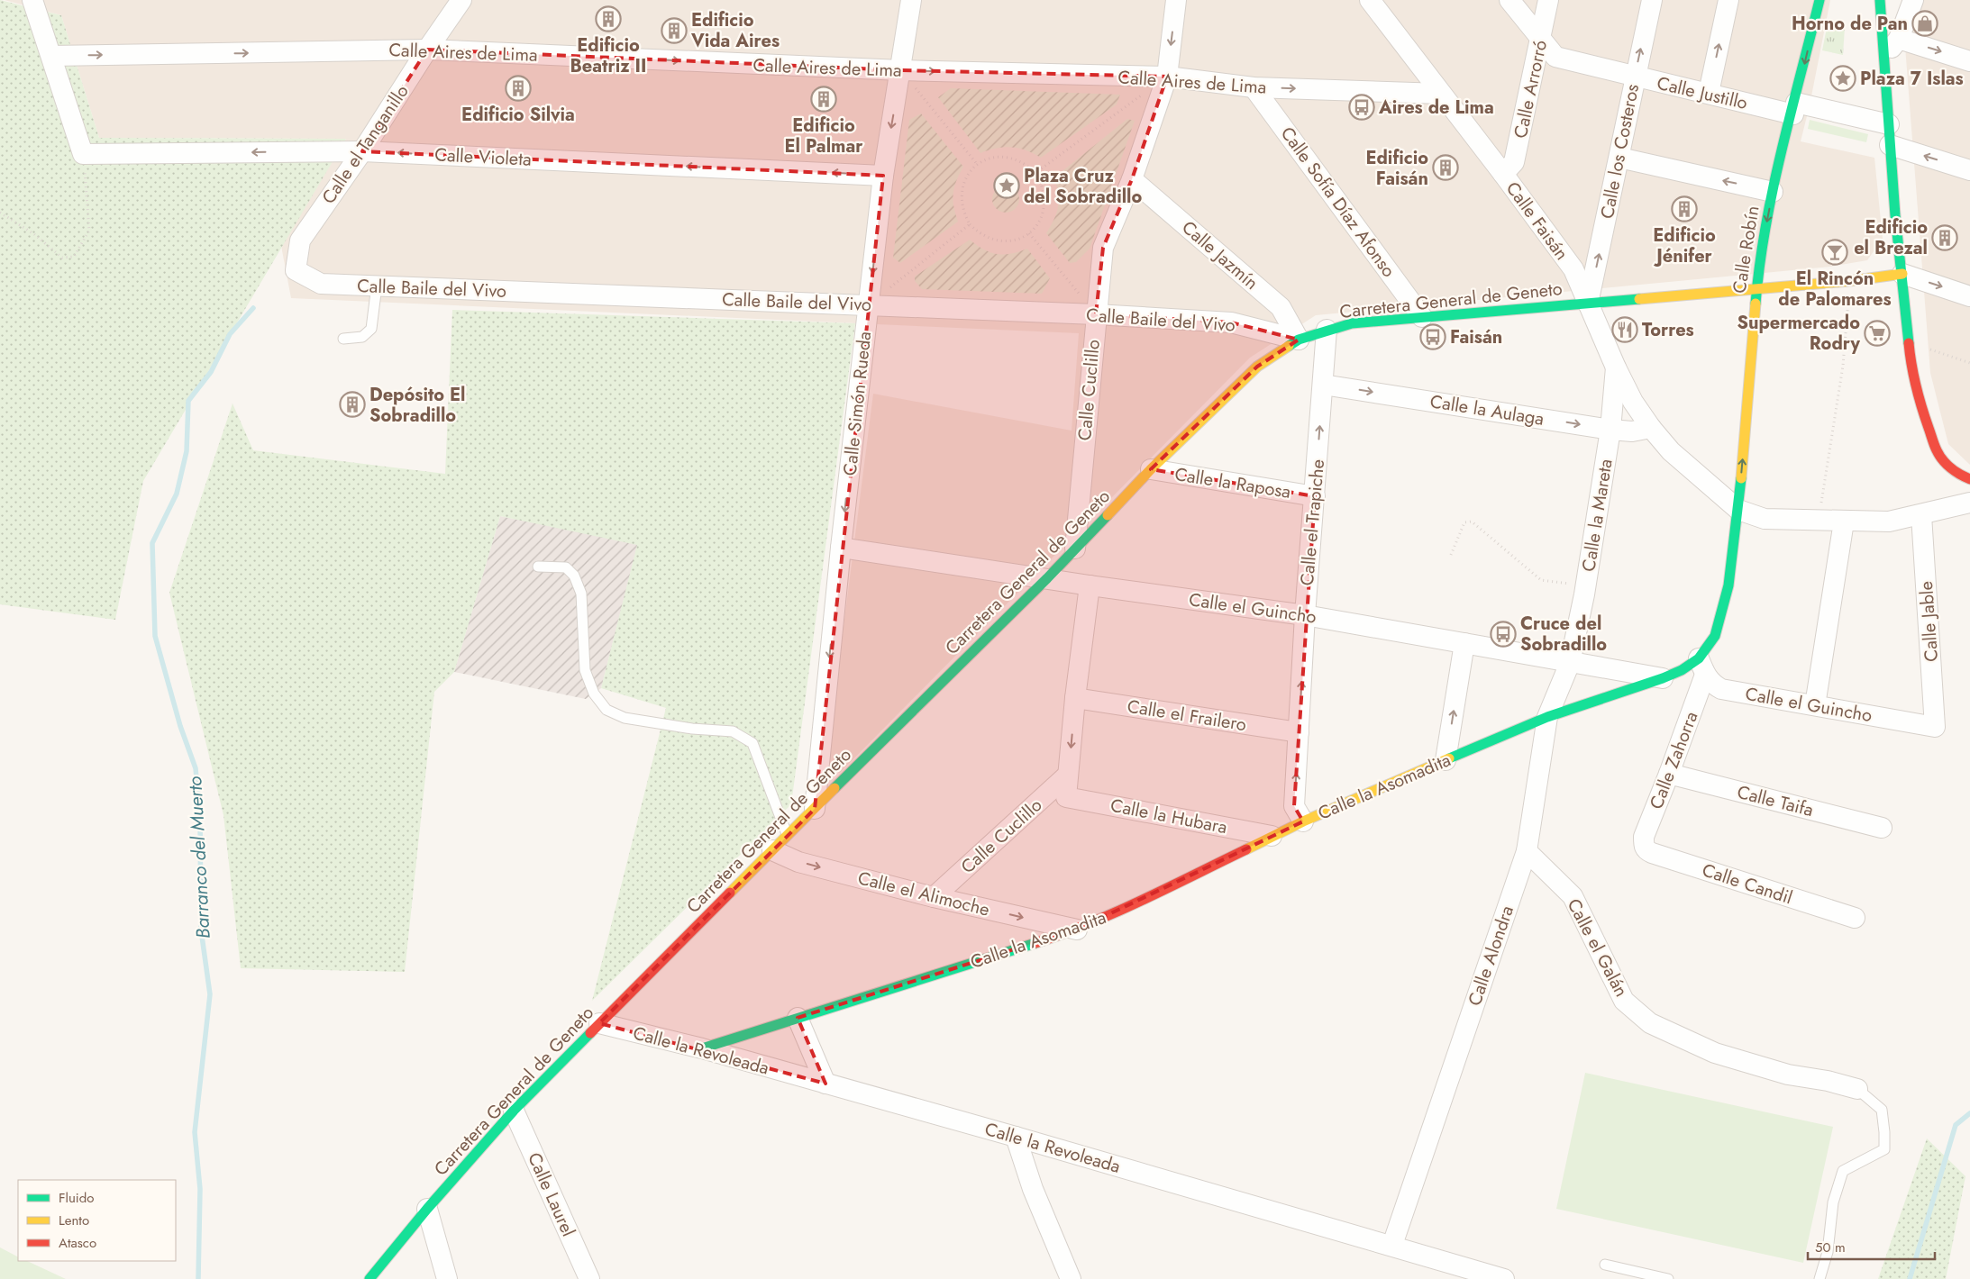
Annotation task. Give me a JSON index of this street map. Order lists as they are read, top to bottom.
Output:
{
  "streets": {
    "main road": ["Calle Robín", "Carretera General de Geneto", "Calle la Asomadita"],
    "street": [
      "Calle Aires de Lima",
      "Calle Arrorró",
      "Calle Justillo",
      "Calle el Tanganillo",
      "Calle los Costeros",
      "Calle Violeta",
      "Calle Sofía Díaz Afonso",
      "Calle Faisán",
      "Calle Jazmín",
      "Calle Baile del Vivo",
      "Calle Cuclillo",
      "Calle Simón Rueda",
      "Calle la Aulaga",
      "Calle la Raposa",
      "Calle la Mareta",
      "Calle el Trapiche",
      "Calle el Guincho",
      "Calle Jable",
      "Calle el Frailero",
      "Calle Zahorra",
      "Calle Taifa",
      "Calle la Hubara",
      "Calle Candil",
      "Calle el Alimoche",
      "Calle el Galán",
      "Calle Alondra",
      "Calle la Revoleada",
      "Calle Laurel"
    ]
  },
  "crossings": [
    ["Calle Aires de Lima", "Calle el Tanganillo"],
    ["Calle Aires de Lima", "Calle Sofía Díaz Afonso"],
    ["Calle Aires de Lima", "Calle Faisán"],
    ["Calle Aires de Lima", "Calle Cuclillo"],
    ["Calle Aires de Lima", "Calle Simón Rueda"],
    ["Calle Arrorró", "Calle Justillo"],
    ["Calle Arrorró", "Calle Faisán"],
    ["Calle Justillo", "Calle los Costeros"],
    ["Calle Justillo", "Calle Robín"],
    ["Calle el Tanganillo", "Calle Violeta"],
    ["Calle el Tanganillo", "Calle Baile del Vivo"],
    ["Calle los Costeros", "Calle Faisán"],
    ["Calle los Costeros", "Carretera General de Geneto"],
    ["Calle Violeta", "Calle Simón Rueda"],
    ["Calle Sofía Díaz Afonso", "Carretera General de Geneto"],
    ["Calle Faisán", "Calle Robín"],
    ["Calle Faisán", "Carretera General de Geneto"],
    ["Calle Faisán", "Calle la Aulaga"],
    ["Calle Faisán", "Calle la Mareta"],
    ["Calle Faisán", "Calle la Asomadita"],
    ["Calle Robín", "Carretera General de Geneto"],
    ["Calle Robín", "Calle la Asomadita"],
    ["Calle Jazmín", "Calle Baile del Vivo"],
    ["Calle Jazmín", "Carretera General de Geneto"],
    ["Calle Jazmín", "Calle Cuclillo"],
    ["Calle Baile del Vivo", "Carretera General de Geneto"],
    ["Calle Baile del Vivo", "Calle Cuclillo"],
    ["Calle Baile del Vivo", "Calle Simón Rueda"],
    ["Carretera General de Geneto", "Calle Cuclillo"],
    ["Carretera General de Geneto", "Calle Simón Rueda"],
    ["Carretera General de Geneto", "Calle la Raposa"],
    ["Carretera General de Geneto", "Calle el Trapiche"],
    ["Carretera General de Geneto", "Calle el Guincho"],
    ["Carretera General de Geneto", "Calle el Alimoche"],
    ["Carretera General de Geneto", "Calle la Revoleada"],
    ["Carretera General de Geneto", "Calle Laurel"],
    ["Calle Cuclillo", "Calle el Guincho"],
    ["Calle Cuclillo", "Calle el Frailero"],
    ["Calle Cuclillo", "Calle la Hubara"],
    ["Calle Cuclillo", "Calle el Alimoche"],
    ["Calle Simón Rueda", "Calle el Guincho"],
    ["Calle la Aulaga", "Calle la Mareta"],
    ["Calle la Aulaga", "Calle el Trapiche"],
    ["Calle la Raposa", "Calle el Trapiche"],
    ["Calle la Mareta", "Calle el Guincho"],
    ["Calle la Mareta", "Calle Alondra"],
    ["Calle el Trapiche", "Calle el Guincho"],
    ["Calle el Trapiche", "Calle el Frailero"],
    ["Calle el Trapiche", "Calle la Asomadita"],
    ["Calle el Guincho", "Calle Jable"],
    ["Calle el Guincho", "Calle Zahorra"],
    ["Calle el Guincho", "Calle la Asomadita"],
    ["Calle el Guincho", "Calle Alondra"],
    ["Calle Zahorra", "Calle la Asomadita"],
    ["Calle Zahorra", "Calle Taifa"],
    ["Calle Zahorra", "Calle Candil"],
    ["Calle la Asomadita", "Calle la Hubara"],
    ["Calle la Asomadita", "Calle el Alimoche"],
    ["Calle la Asomadita", "Calle Alondra"],
    ["Calle la Asomadita", "Calle la Revoleada"],
    ["Calle el Galán", "Calle Alondra"],
    ["Calle Alondra", "Calle la Revoleada"]
  ],
  "one_way": [
    "Calle Aires de Lima",
    "Calle Violeta",
    "Calle Simón Rueda",
    "Calle la Aulaga",
    "Calle el Alimoche"
  ],
  "water": ["Barranco del Muerto"],
  "places": {
    "building": [
      "Edificio Beatriz II",
      "Edificio Vida Aires",
      "Edificio Silvia",
      "Edificio El Palmar",
      "Edificio Faisán",
      "Edificio Jénifer",
      "Edificio el Brezal",
      "Depósito El Sobradillo"
    ],
    "shop": ["Horno de Pan"],
    "place": ["Plaza 7 Islas", "Plaza Cruz del Sobradillo"],
    "bus stop": ["Aires de Lima", "Faisán", "Cruce del Sobradillo"],
    "bar": ["El Rincón de Palomares"],
    "restaurant": ["Torres"],
    "supermarket": ["Supermercado Rodry"]
  },
  "legend": ["Fluido", "Lento", "Atasco"],
  "scale_bar": "50 m"
}
